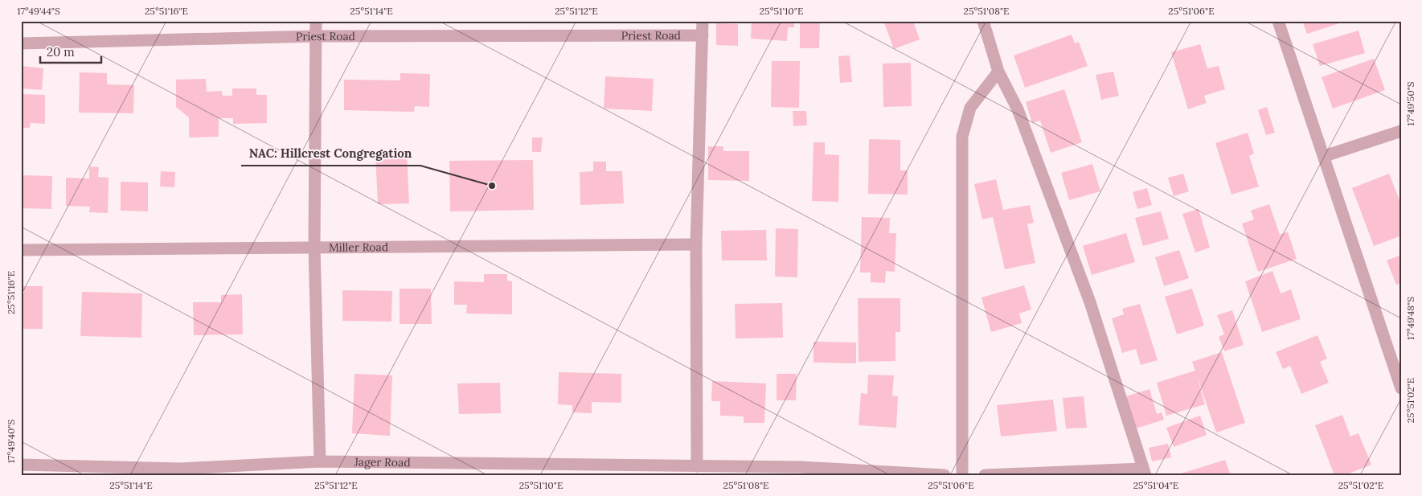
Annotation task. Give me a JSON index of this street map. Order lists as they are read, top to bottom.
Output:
{
  "streets": {
    "street": ["Priest Road", "Miller Road", "Jager Road"]
  },
  "places": ["NAC: Hillcrest Congregation"],
  "scale_bar": "20 m",
  "coordinates": [
    "17°49'44\"S",
    "25°51'16\"E",
    "25°51'14\"E",
    "25°51'12\"E",
    "25°51'10\"E",
    "25°51'08\"E",
    "25°51'06\"E",
    "17°49'50\"S",
    "17°49'48\"S",
    "25°51'02\"E",
    "17°49'40\"S",
    "25°51'04\"E"
  ]
}
